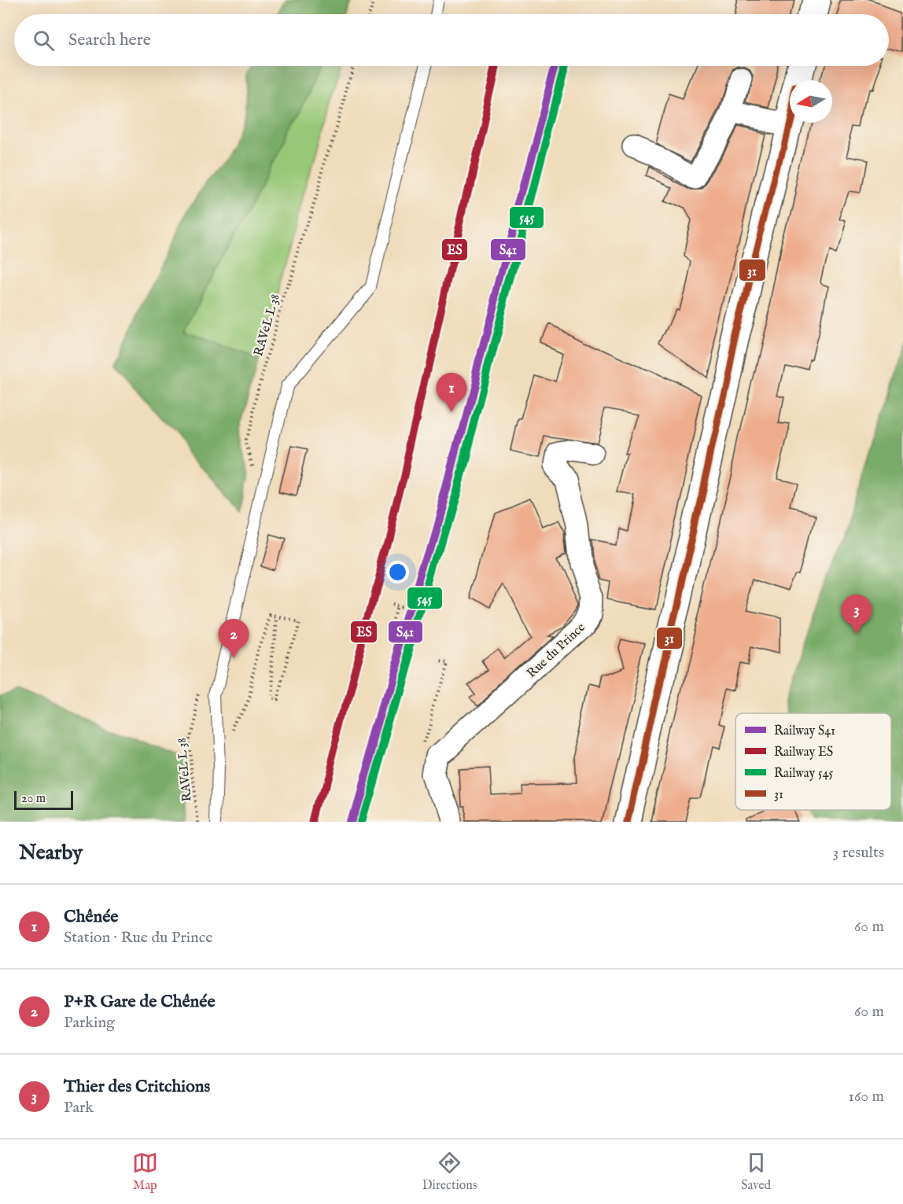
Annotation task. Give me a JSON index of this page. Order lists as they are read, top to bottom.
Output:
{
  "streets": {
    "street": ["Rue du Prince"],
    "path": ["RAVeL L 38"]
  },
  "lines": [
    "rail line S41",
    "rail line ES",
    "rail line 545",
    "transit line 31"
  ],
  "legend": [
    "Railway S41",
    "Railway ES",
    "Railway 545",
    "31"
  ],
  "scale_bar": "20 m",
  "north": "left",
  "page": {
    "search": "Search here",
    "pins": ["1", "3", "2"],
    "scale": "20 m",
    "heading": ["Nearby", "3 results"],
    "list": [
      {
        "mark": "1",
        "name": "Chênée",
        "note": "Station · Rue du Prince",
        "value": "60 m"
      },
      {
        "mark": "2",
        "name": "P+R Gare de Chênée",
        "note": "Parking",
        "value": "60 m"
      },
      {
        "mark": "3",
        "name": "Thier des Critchions",
        "note": "Park",
        "value": "160 m"
      }
    ],
    "nav": ["Map", "Directions", "Saved"]
  }
}
